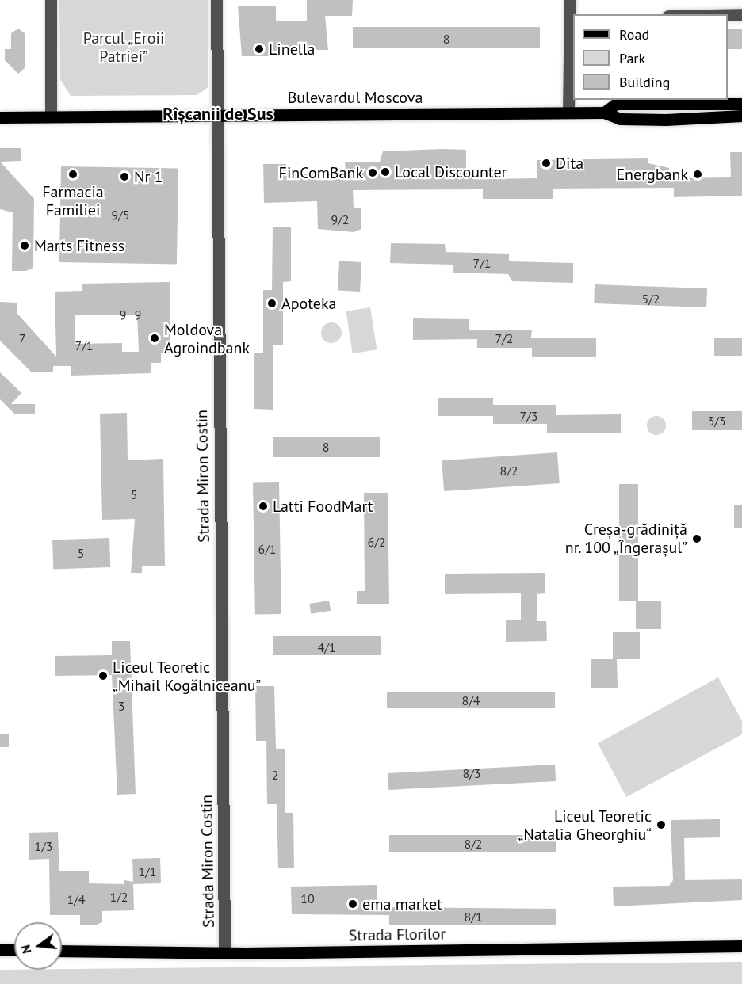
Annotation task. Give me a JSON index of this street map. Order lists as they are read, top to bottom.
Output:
{
  "streets": {
    "main road": ["Bulevardul Moscova", "Strada Florilor"],
    "street": ["Strada Miron Costin"]
  },
  "crossings": [
    ["Bulevardul Moscova", "Strada Miron Costin"],
    ["Strada Miron Costin", "Strada Florilor"]
  ],
  "districts": ["Rîșcanii de Sus"],
  "parks": ["Parcul „Eroii Patriei”"],
  "places": [
    "Linella",
    "Dita",
    "Local Discounter",
    "FinComBank",
    "Farmacia Familiei",
    "Energbank",
    "Nr 1",
    "Marts Fitness",
    "Apoteka",
    "Moldova Agroindbank",
    "Latti FoodMart",
    "Creșa-grădiniță nr. 100 „Îngerașul”",
    "Liceul Teoretic „Mihail Kogălniceanu”",
    "Liceul Teoretic „Natalia Gheorghiu“",
    "ema market"
  ],
  "house_numbers": [
    "8",
    "9/5",
    "9/2",
    "7/1",
    "5/2",
    "9",
    "9",
    "7",
    "7/2",
    "7/1",
    "7/3",
    "3/3",
    "8",
    "8/2",
    "5",
    "6/2",
    "6/1",
    "5",
    "4/1",
    "8/4",
    "3",
    "8/3",
    "2",
    "8/2",
    "1/3",
    "1/1",
    "1/2",
    "10",
    "1/4",
    "8/1"
  ],
  "legend": ["Road", "Park", "Building"],
  "north": "left"
}
